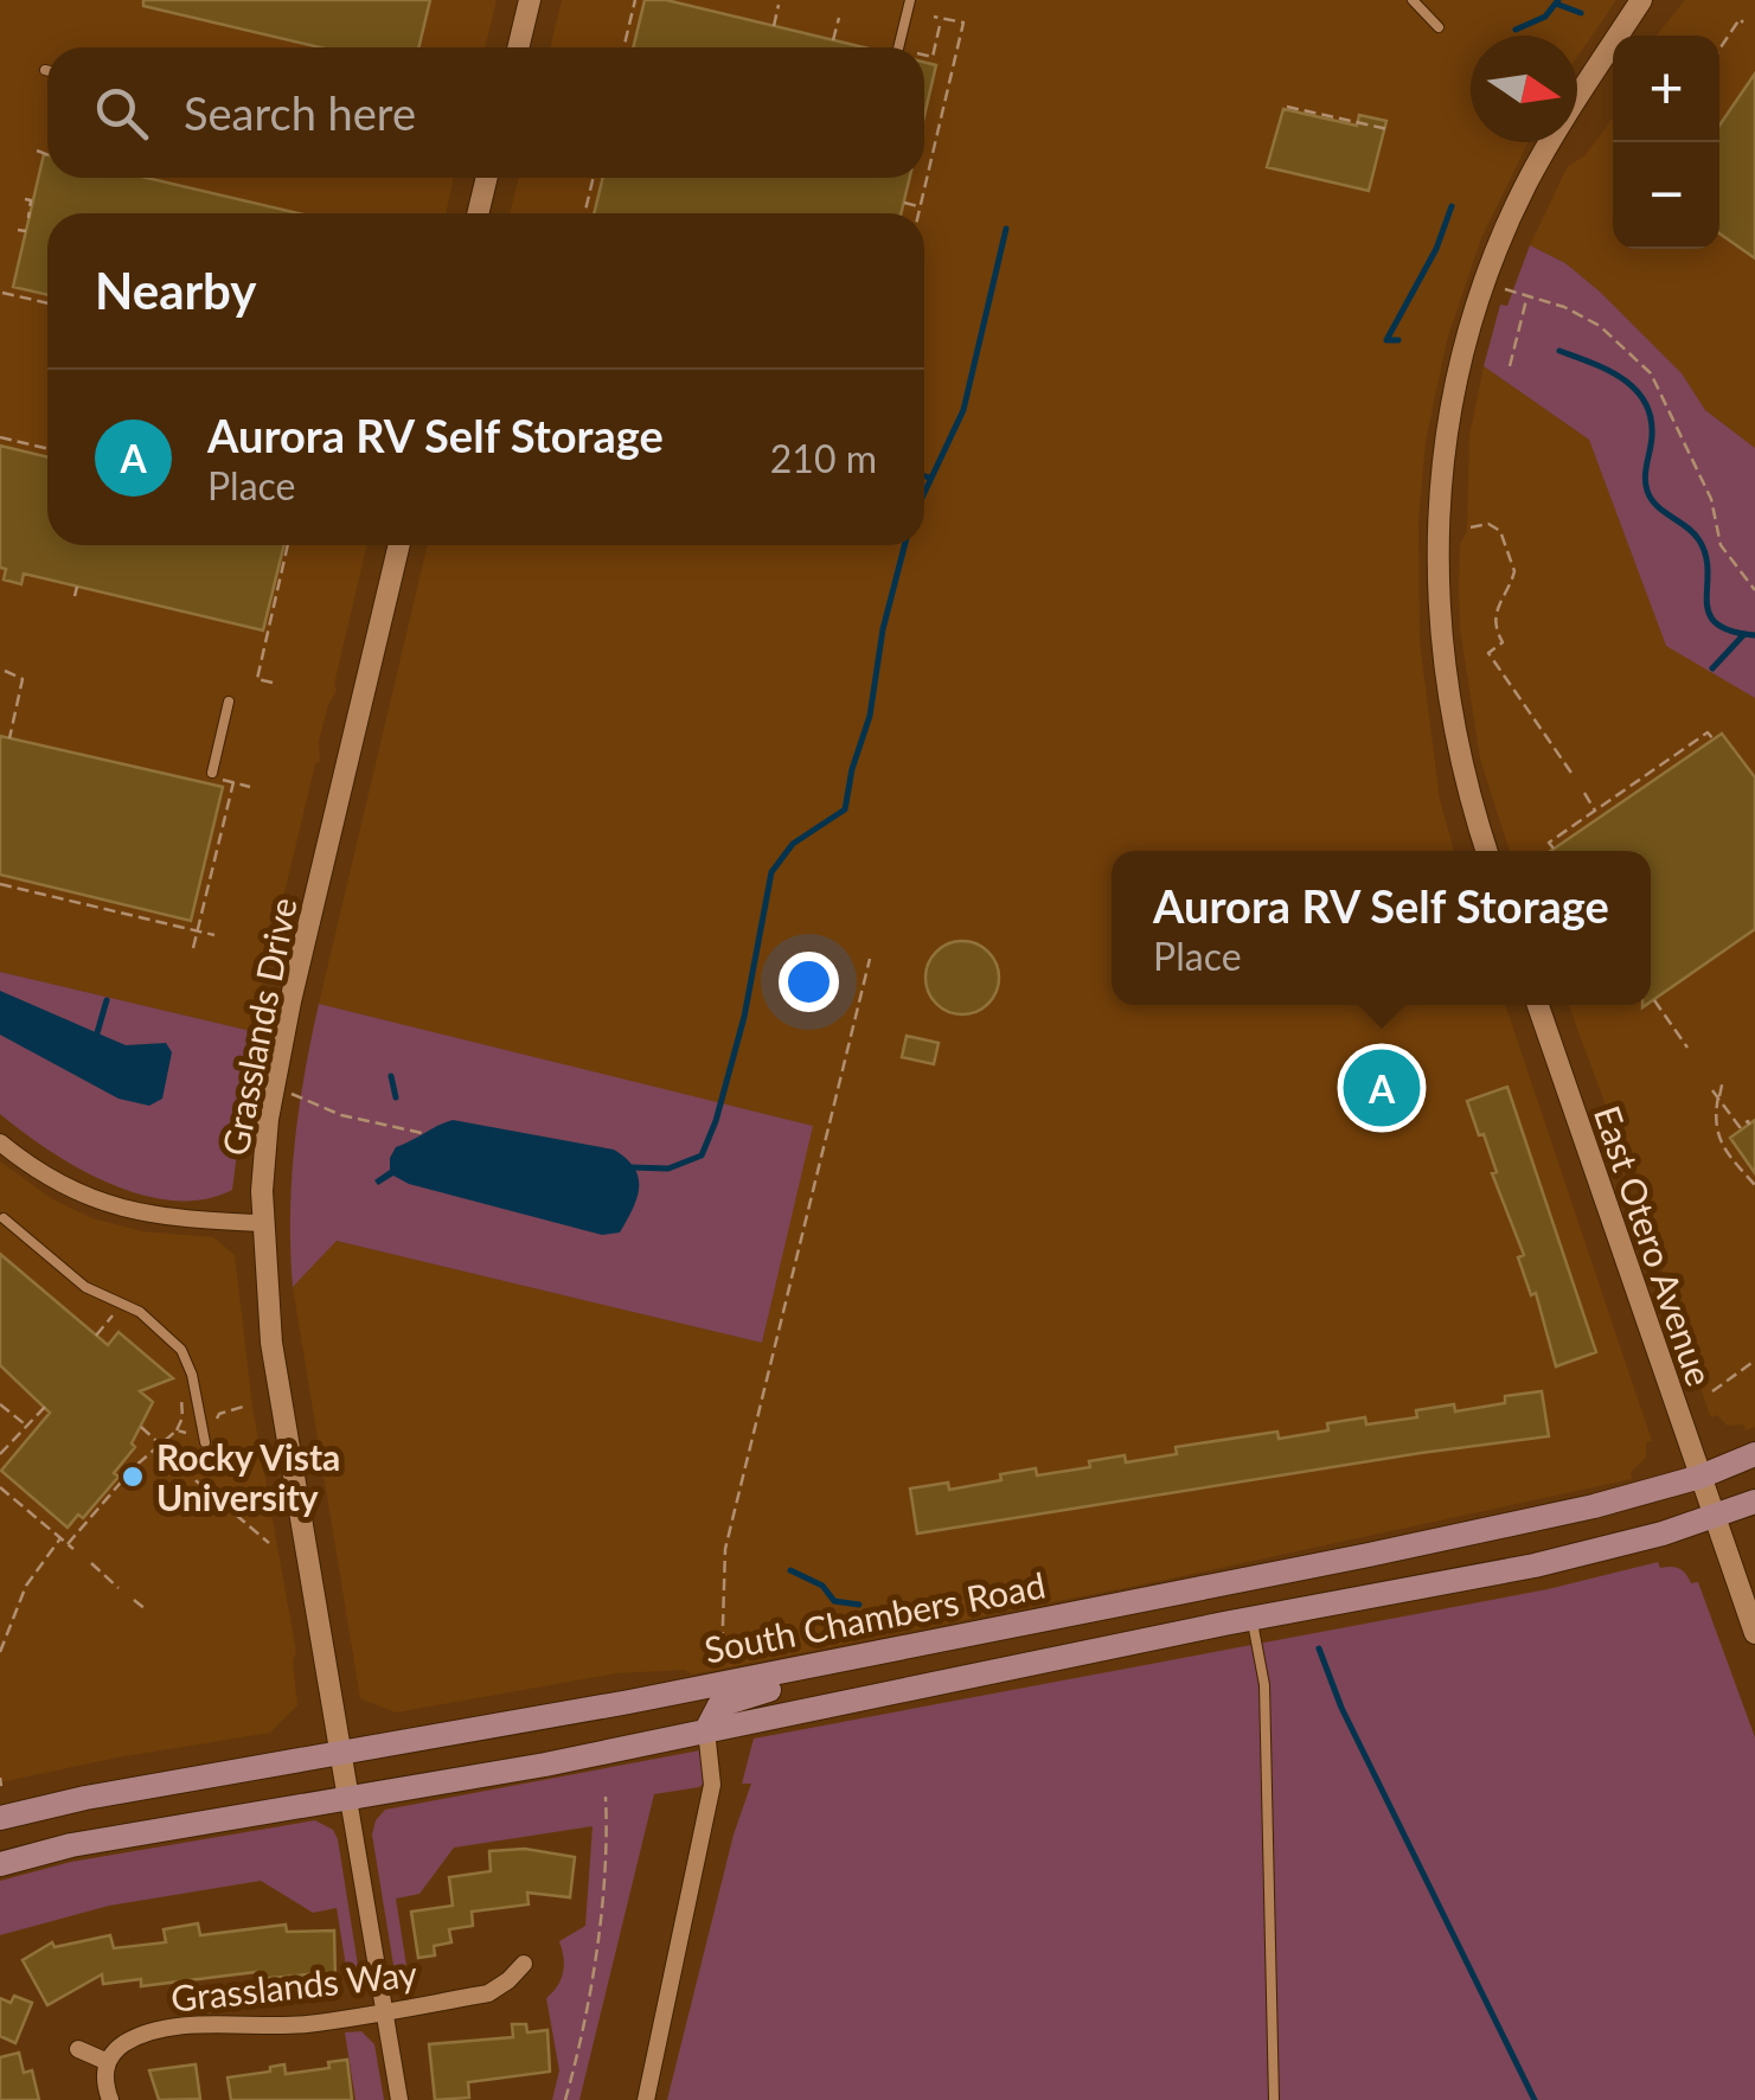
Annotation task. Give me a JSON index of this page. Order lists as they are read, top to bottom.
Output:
{
  "streets": {
    "main road": ["South Chambers Road"],
    "street": ["Grasslands Drive", "East Otero Avenue", "Grasslands Way"]
  },
  "crossings": [
    ["Grasslands Drive", "South Chambers Road"],
    ["Grasslands Drive", "Grasslands Way"],
    ["East Otero Avenue", "South Chambers Road"]
  ],
  "places": ["Rocky Vista University"],
  "north": "right",
  "page": {
    "map_buttons": ["+", "−"],
    "search": "Search here",
    "heading": "Nearby",
    "list": [
      {
        "mark": "A",
        "name": "Aurora RV Self Storage",
        "note": "Place",
        "value": "210 m"
      }
    ],
    "popup": ["Aurora RV Self Storage", "Place"],
    "pins": "A"
  }
}
